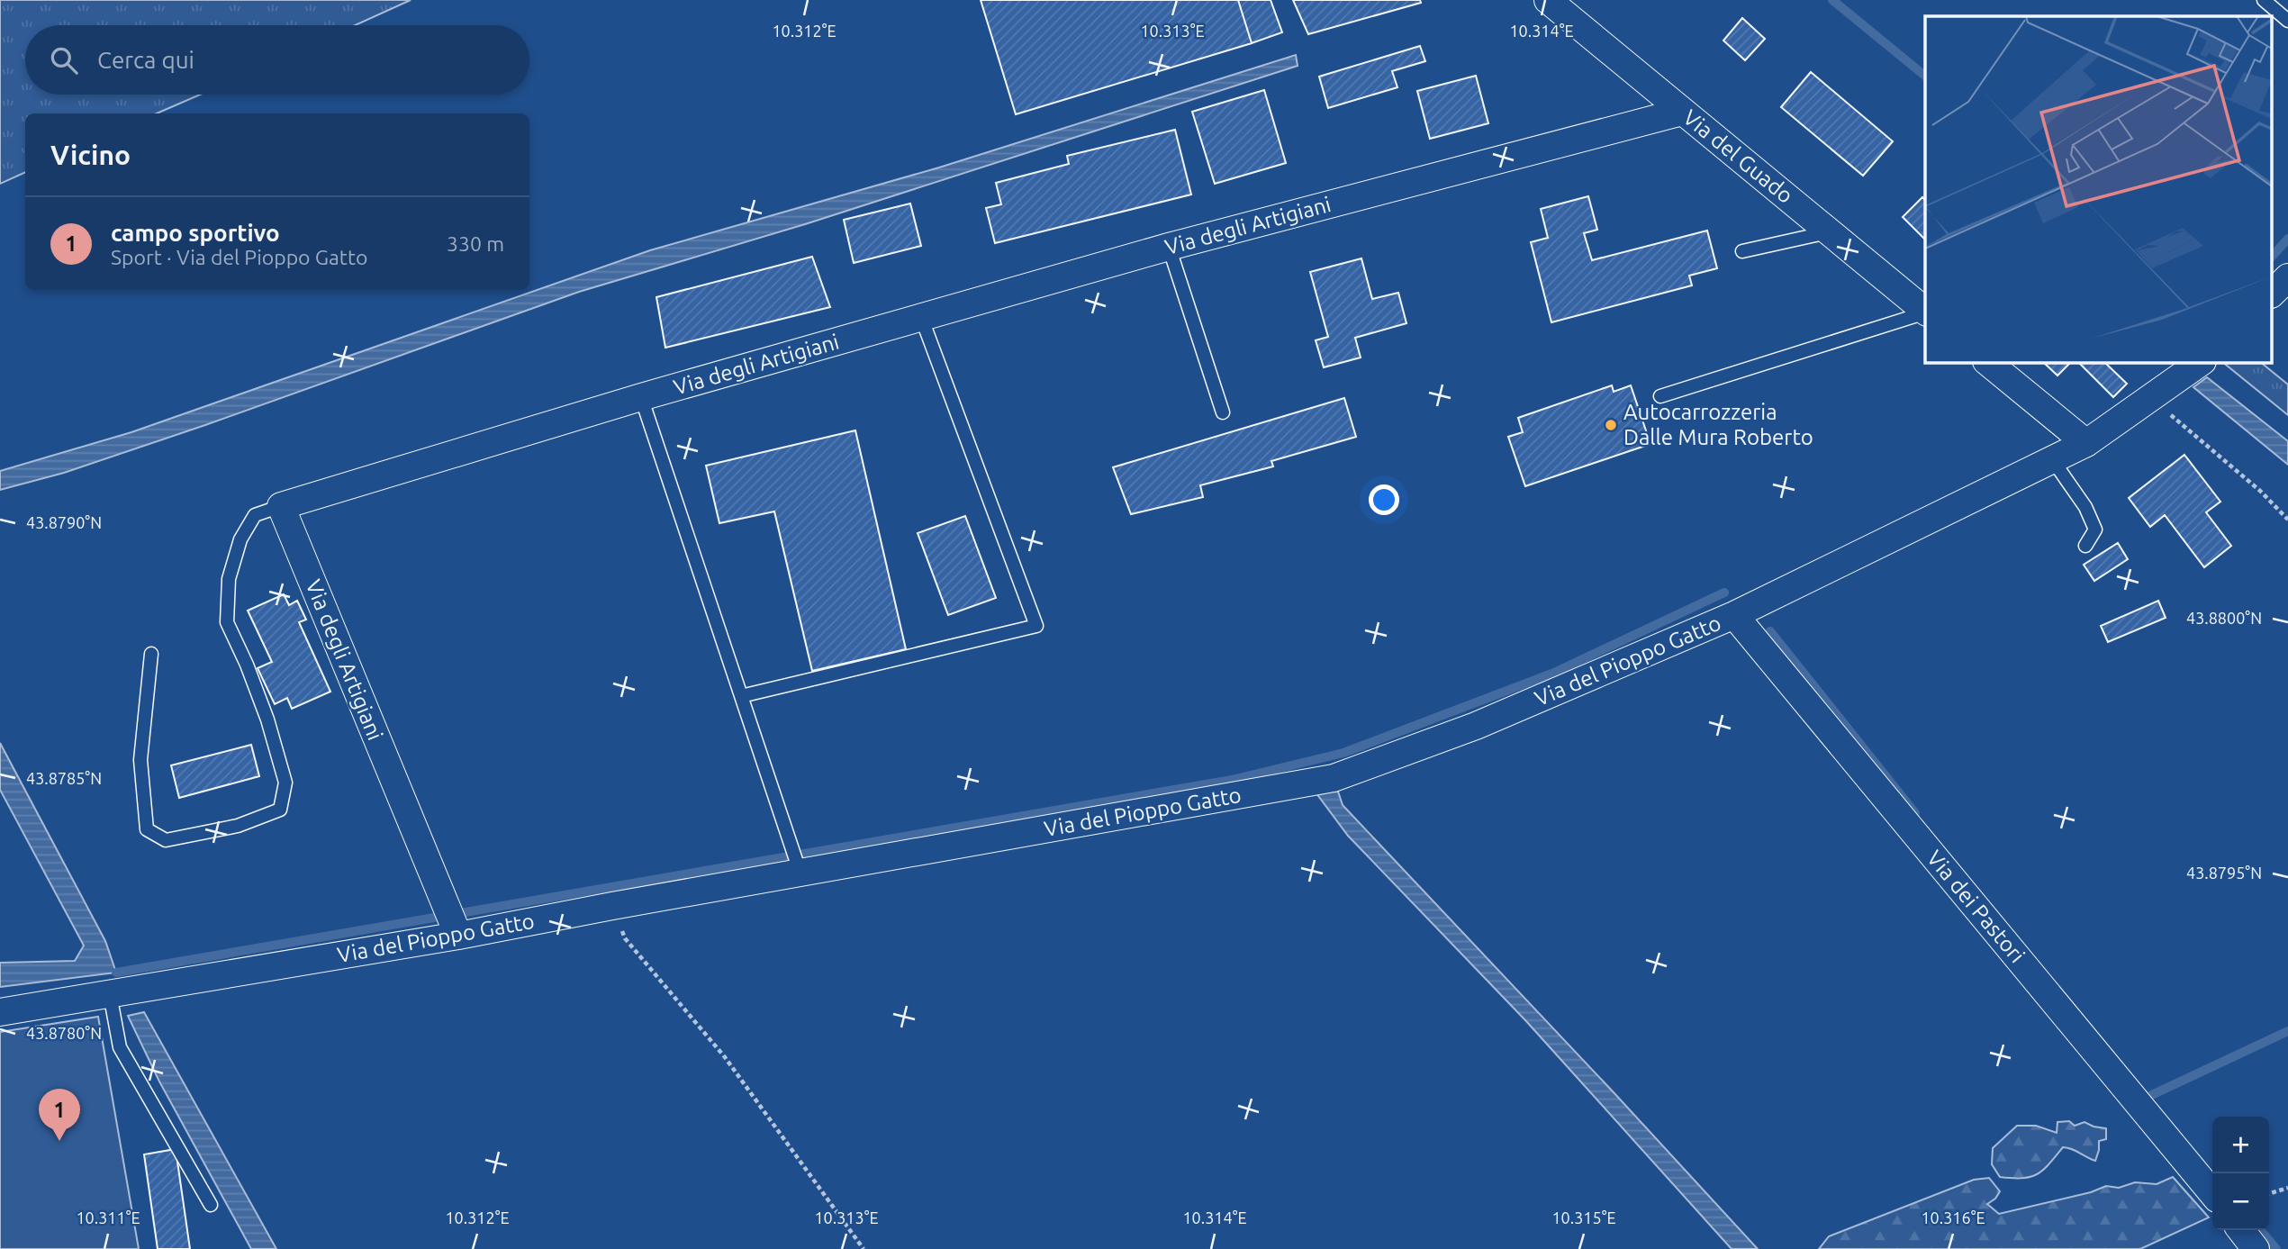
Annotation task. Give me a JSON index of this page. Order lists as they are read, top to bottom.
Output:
{
  "streets": {
    "street": [
      "Via del Guado",
      "Via degli Artigiani",
      "Via del Pioppo Gatto",
      "Via dei Pastori"
    ]
  },
  "crossings": [
    ["Via del Guado", "Via degli Artigiani"],
    ["Via degli Artigiani", "Via del Pioppo Gatto"],
    ["Via del Pioppo Gatto", "Via dei Pastori"]
  ],
  "places": ["Autocarrozzeria Dalle Mura Roberto"],
  "page": {
    "search": "Cerca qui",
    "heading": "Vicino",
    "list": [
      {
        "mark": "1",
        "name": "campo sportivo",
        "note": "Sport · Via del Pioppo Gatto",
        "value": "330 m"
      }
    ],
    "pins": "1",
    "map_buttons": ["+", "−"]
  },
  "coordinates": [
    "10.312°E",
    "10.313°E",
    "10.314°E",
    "43.8790°N",
    "43.8800°N",
    "43.8785°N",
    "43.8795°N",
    "43.8780°N",
    "10.311°E",
    "10.315°E",
    "10.316°E"
  ]
}
